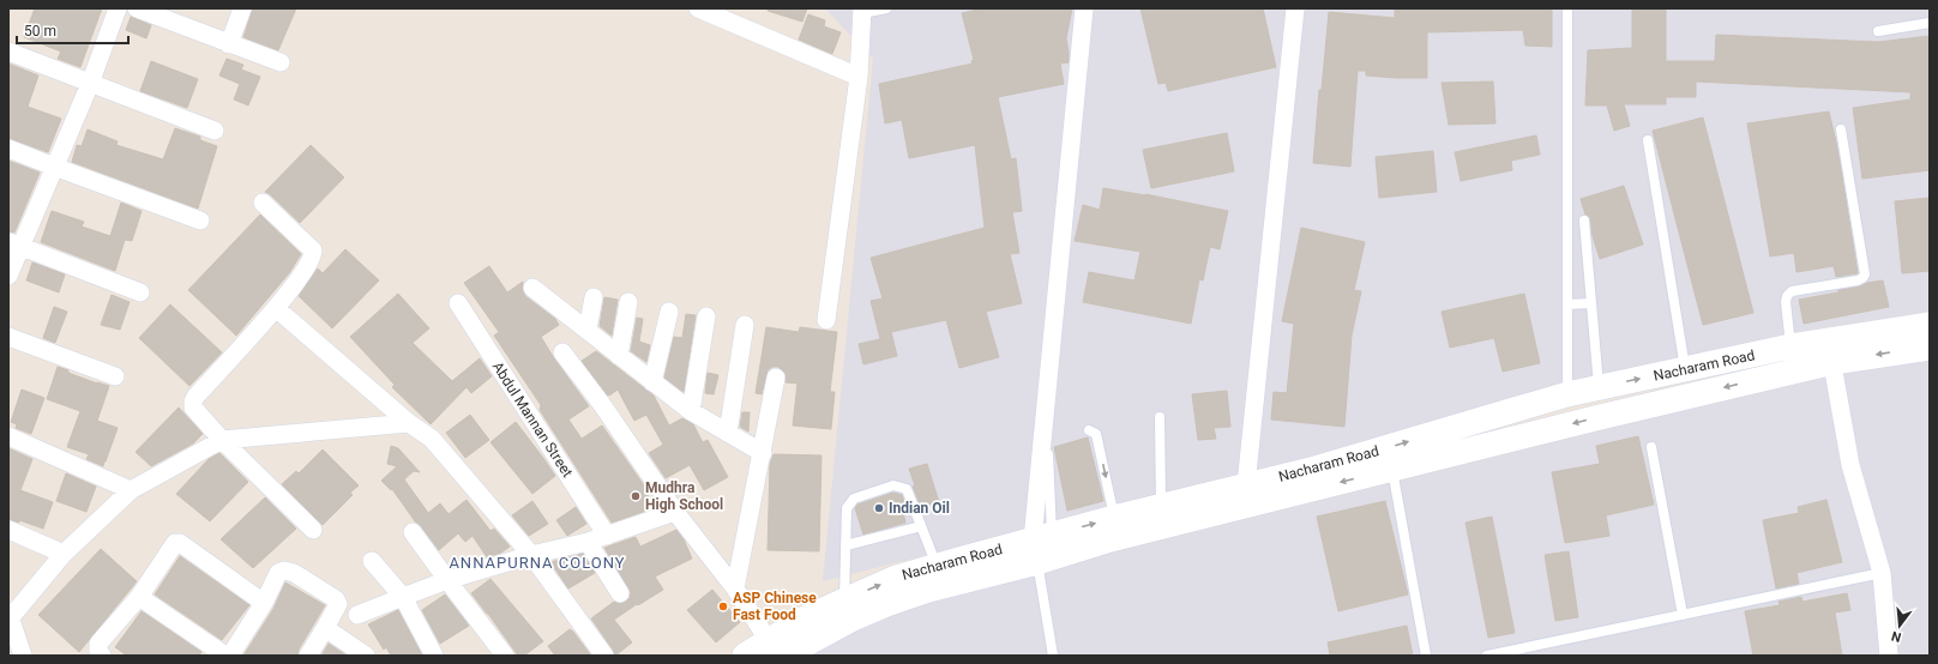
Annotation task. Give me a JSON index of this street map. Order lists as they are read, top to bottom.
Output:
{
  "streets": {
    "main road": ["Nacharam Road"],
    "street": ["Abdul Mannan Street"]
  },
  "districts": ["ANNAPURNA COLONY"],
  "places": ["Mudhra High School", "Indian Oil", "ASP Chinese Fast Food"],
  "scale_bar": "50 m",
  "north": "bottom"
}
